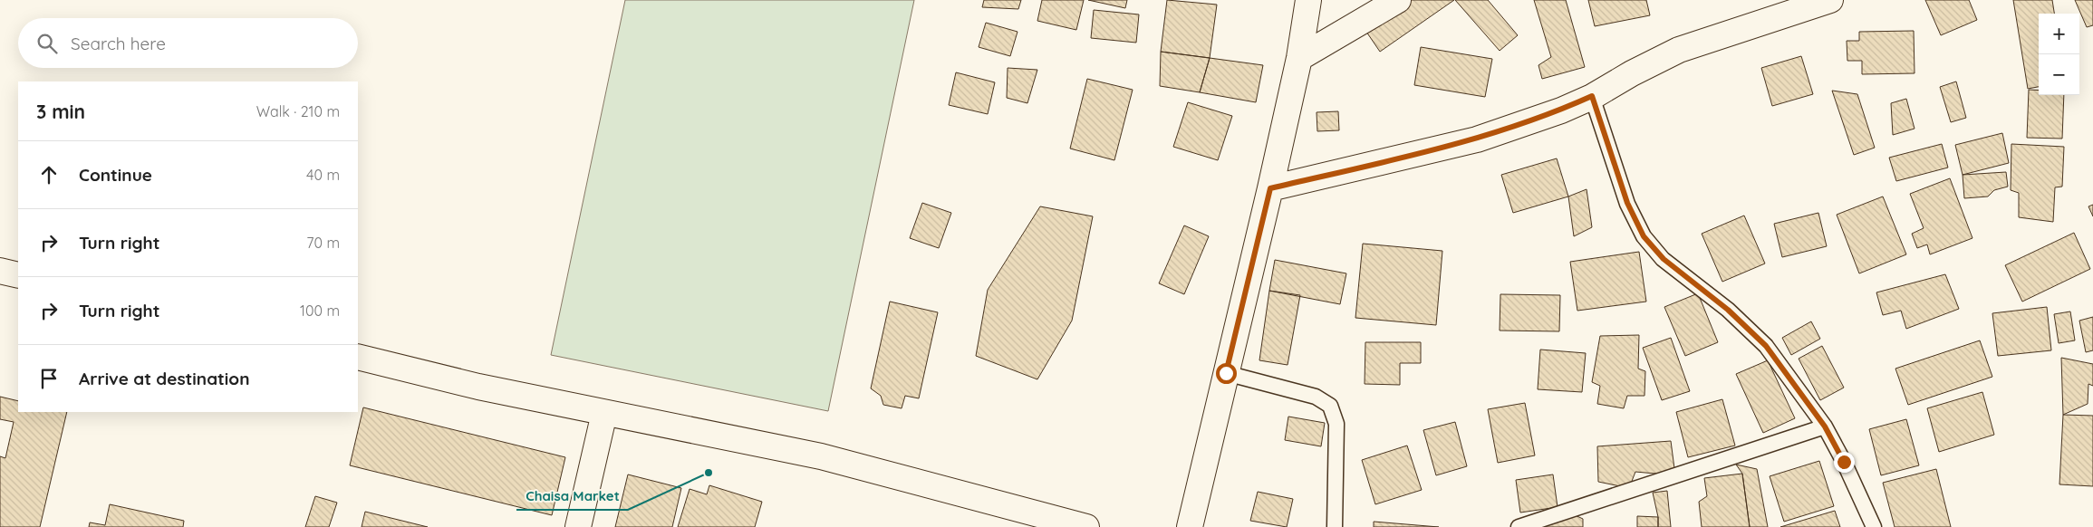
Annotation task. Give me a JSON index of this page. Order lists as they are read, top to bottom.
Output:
{
  "places": ["Chaisa Market"],
  "page": {
    "map_buttons": ["+", "−"],
    "search": "Search here",
    "heading": ["3 min", "Walk · 210 m"],
    "list": [
      ["Continue", "40 m"],
      ["Turn right", "70 m"],
      ["Turn right", "100 m"],
      "Arrive at destination"
    ]
  }
}
